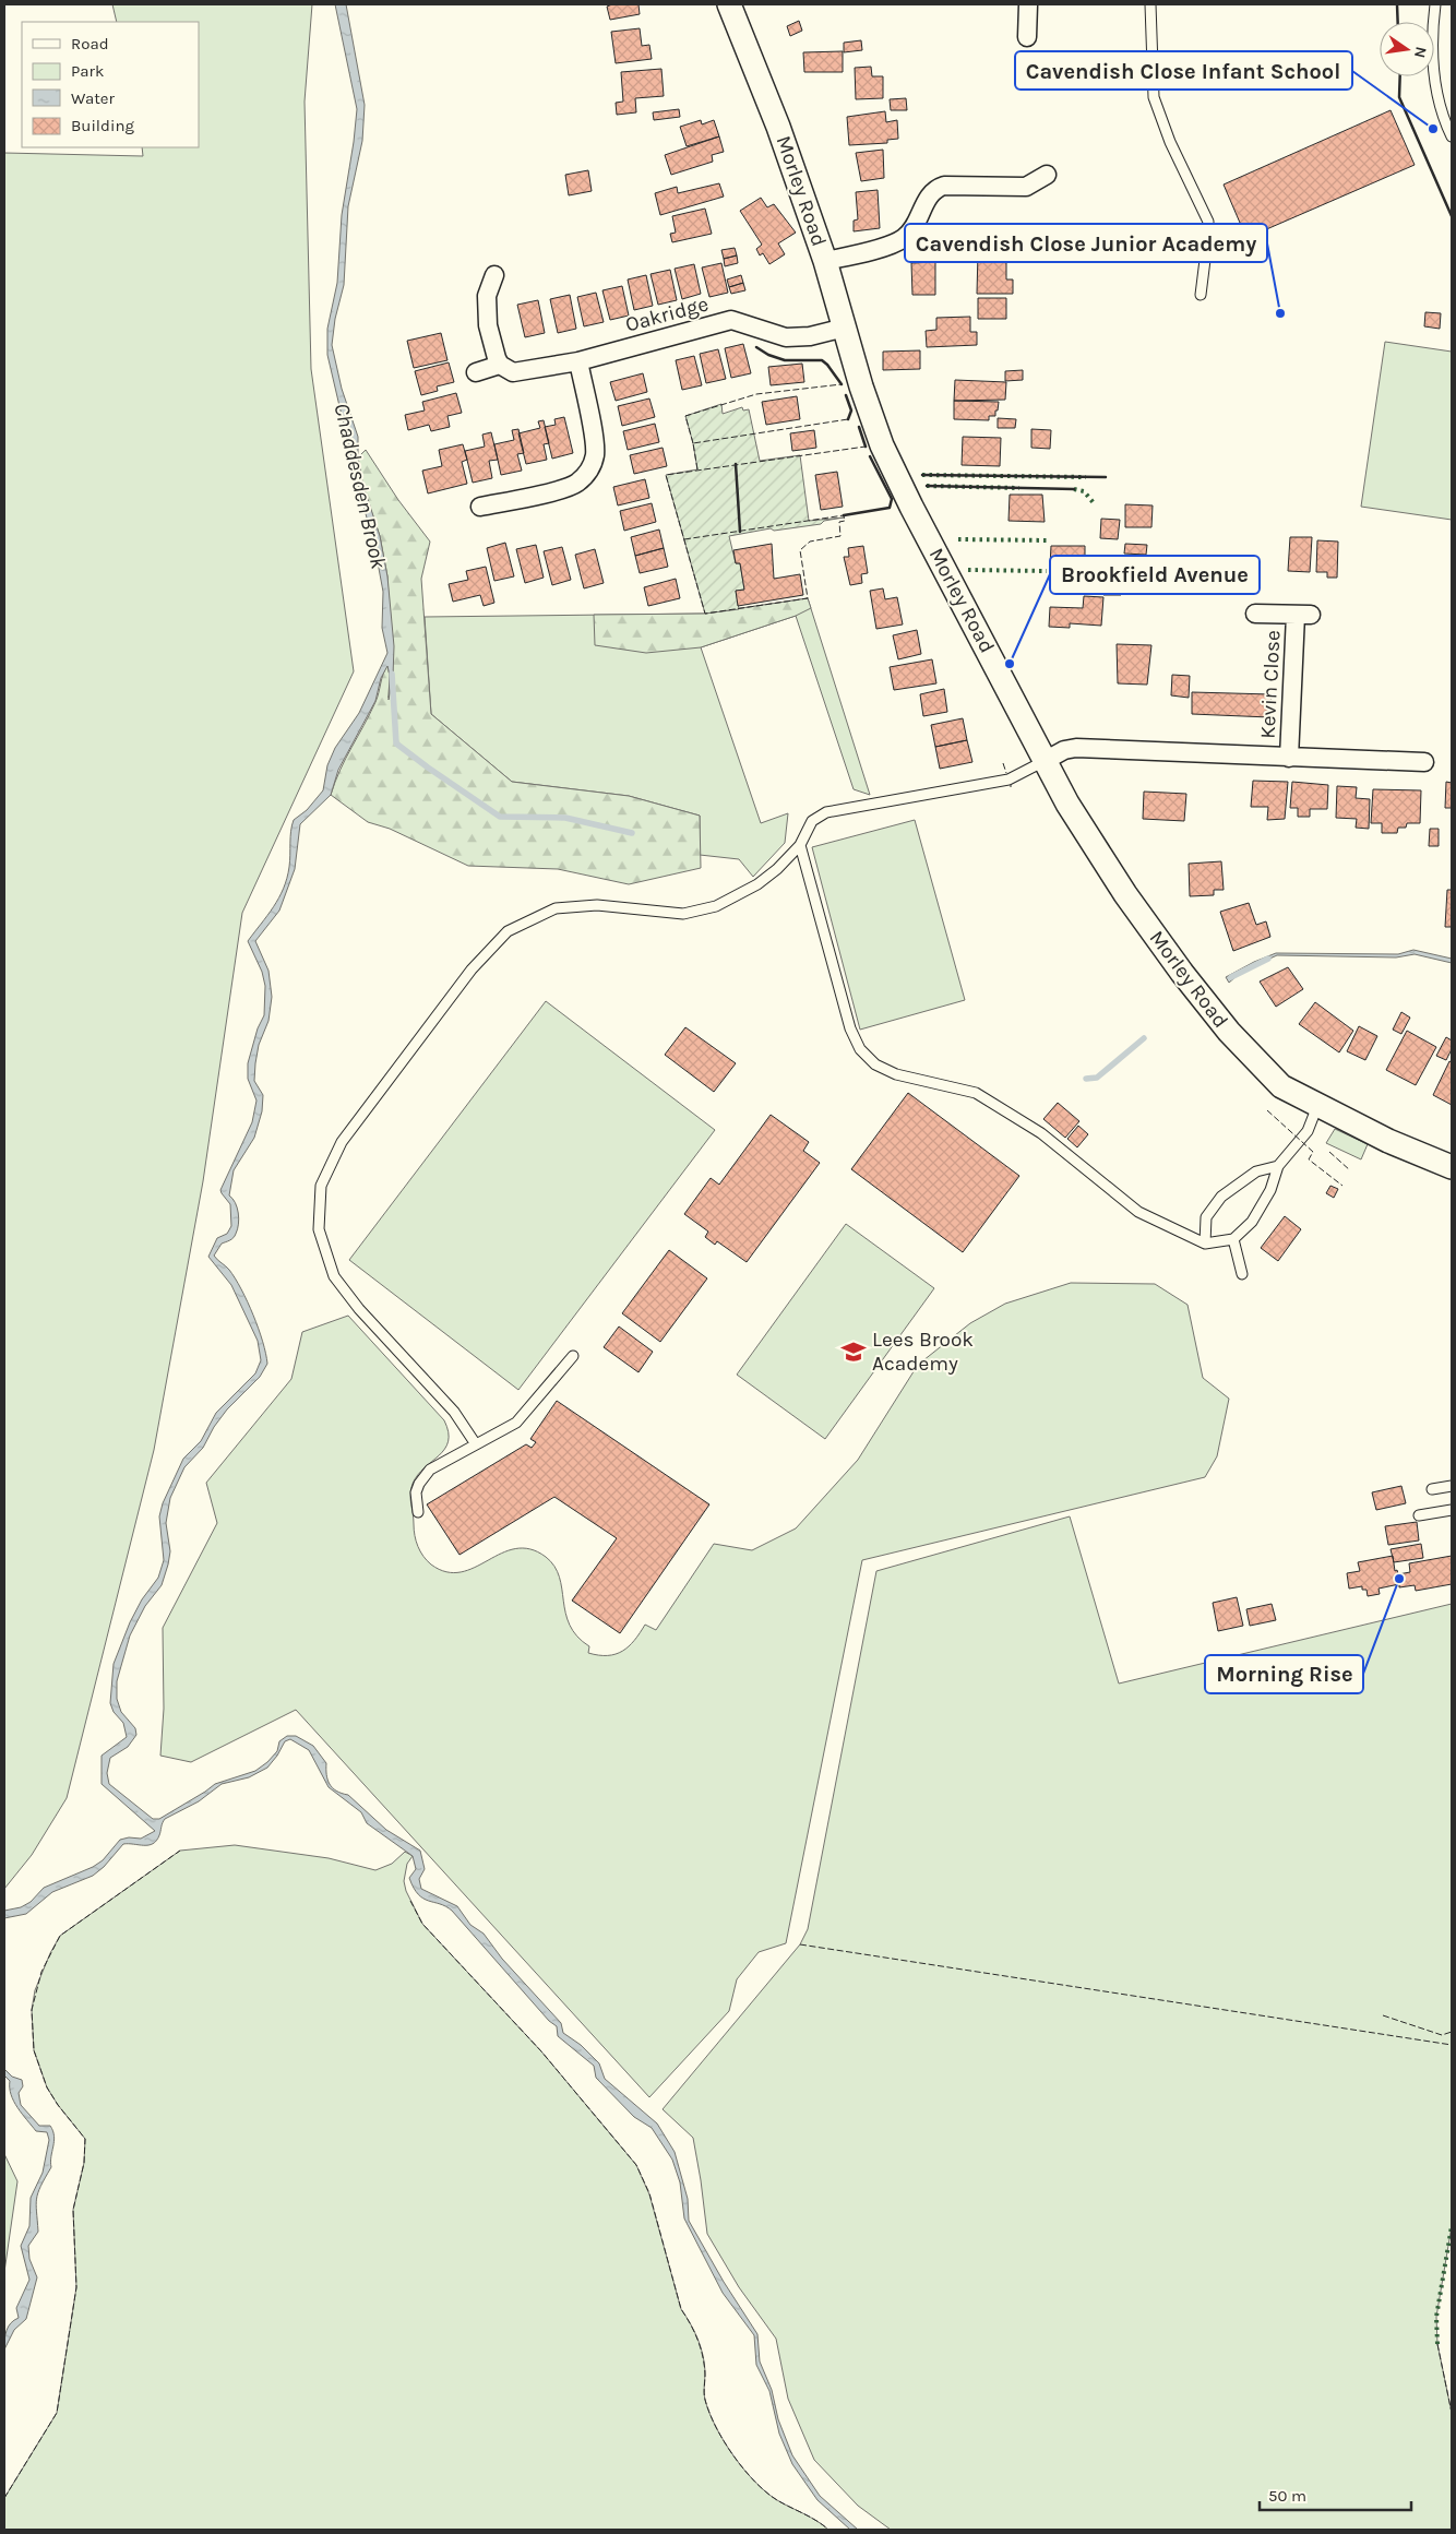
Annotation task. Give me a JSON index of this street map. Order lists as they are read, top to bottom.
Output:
{
  "streets": {
    "street": ["Morley Road", "Oakridge", "Kevin Close"]
  },
  "crossings": [
    ["Morley Road", "Oakridge"]
  ],
  "water": ["Chaddesden Brook"],
  "places": {
    "other": [
      "Cavendish Close Infant School",
      "Cavendish Close Junior Academy",
      "Brookfield Avenue",
      "Morning Rise"
    ],
    "school or university": ["Lees Brook Academy"]
  },
  "legend": [
    "Road",
    "Park",
    "Water",
    "Building"
  ],
  "scale_bar": "50 m",
  "north": "right"
}
